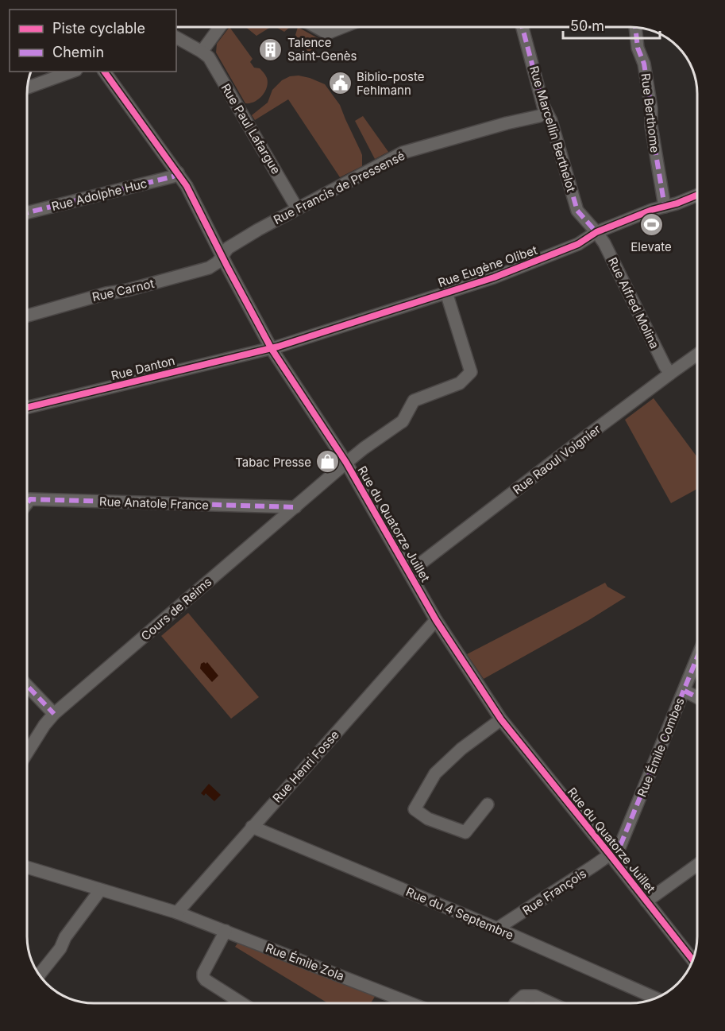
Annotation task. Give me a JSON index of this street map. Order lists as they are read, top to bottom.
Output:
{
  "streets": {
    "street": [
      "Rue Berthome",
      "Rue Paul Lafargue",
      "Rue Marcellin Berthelot",
      "Rue Francis de Pressensé",
      "Rue Adolphe Huc",
      "Rue Eugène Olibet",
      "Rue Carnot",
      "Rue Alfred Molina",
      "Rue Danton",
      "Rue Raoul Voignier",
      "Rue Anatole France",
      "Rue du Quatorze Juillet",
      "Cours de Reims",
      "Rue Émile Combes",
      "Rue Henri Fosse",
      "Rue François",
      "Rue du 4 Septembre",
      "Rue Émile Zola"
    ]
  },
  "crossings": [
    ["Rue Berthome", "Rue Eugène Olibet"],
    ["Rue Paul Lafargue", "Rue Francis de Pressensé"],
    ["Rue Marcellin Berthelot", "Rue Francis de Pressensé"],
    ["Rue Marcellin Berthelot", "Rue Eugène Olibet"],
    ["Rue Marcellin Berthelot", "Rue Alfred Molina"],
    ["Rue Francis de Pressensé", "Rue Carnot"],
    ["Rue Francis de Pressensé", "Rue du Quatorze Juillet"],
    ["Rue Adolphe Huc", "Rue du Quatorze Juillet"],
    ["Rue Eugène Olibet", "Rue Alfred Molina"],
    ["Rue Eugène Olibet", "Rue Danton"],
    ["Rue Eugène Olibet", "Rue du Quatorze Juillet"],
    ["Rue Eugène Olibet", "Cours de Reims"],
    ["Rue Carnot", "Rue du Quatorze Juillet"],
    ["Rue Alfred Molina", "Rue Raoul Voignier"],
    ["Rue Danton", "Rue du Quatorze Juillet"],
    ["Rue Raoul Voignier", "Rue du Quatorze Juillet"],
    ["Rue Anatole France", "Cours de Reims"],
    ["Rue du Quatorze Juillet", "Cours de Reims"],
    ["Rue du Quatorze Juillet", "Rue Émile Combes"],
    ["Rue du Quatorze Juillet", "Rue Henri Fosse"],
    ["Rue du Quatorze Juillet", "Rue François"],
    ["Rue Émile Combes", "Rue François"],
    ["Rue Henri Fosse", "Rue du 4 Septembre"],
    ["Rue Henri Fosse", "Rue Émile Zola"],
    ["Rue François", "Rue du 4 Septembre"]
  ],
  "places": {
    "building": ["Talence Saint-Genès"],
    "public building": ["Biblio-poste Fehlmann"],
    "sports": ["Elevate"],
    "shop": ["Tabac Presse"]
  },
  "legend": ["Piste cyclable", "Chemin"],
  "scale_bar": "50 m"
}
